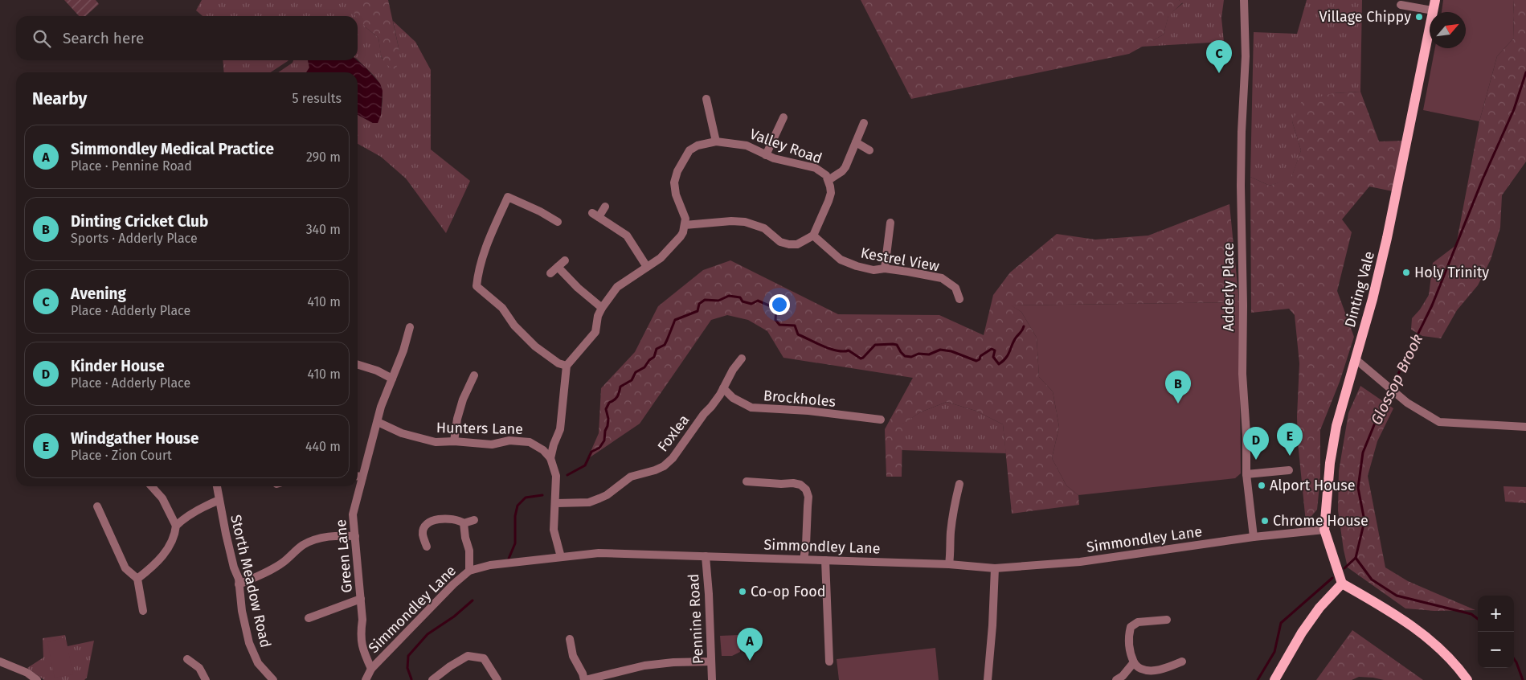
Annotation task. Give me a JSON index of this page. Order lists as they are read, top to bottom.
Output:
{
  "streets": {
    "main road": ["Dinting Vale"],
    "street": [
      "Valley Road",
      "Kestrel View",
      "Adderly Place",
      "Brockholes",
      "Hunters Lane",
      "Foxlea",
      "Simmondley Lane",
      "Green Lane",
      "Storth Meadow Road",
      "Pennine Road"
    ]
  },
  "crossings": [
    ["Valley Road", "Kestrel View"],
    ["Adderly Place", "Simmondley Lane"],
    ["Dinting Vale", "Simmondley Lane"],
    ["Brockholes", "Foxlea"],
    ["Hunters Lane", "Green Lane"],
    ["Simmondley Lane", "Green Lane"],
    ["Simmondley Lane", "Pennine Road"]
  ],
  "water": ["Glossop Brook"],
  "places": [
    "Village Chippy",
    "Holy Trinity",
    "Alport House",
    "Chrome House",
    "Co-op Food"
  ],
  "north": "top right",
  "page": {
    "search": "Search here",
    "pins": [
      "C",
      "B",
      "E",
      "D",
      "A"
    ],
    "heading": ["Nearby", "5 results"],
    "list": [
      {
        "mark": "A",
        "name": "Simmondley Medical Practice",
        "note": "Place · Pennine Road",
        "value": "290 m"
      },
      {
        "mark": "B",
        "name": "Dinting Cricket Club",
        "note": "Sports · Adderly Place",
        "value": "340 m"
      },
      {
        "mark": "C",
        "name": "Avening",
        "note": "Place · Adderly Place",
        "value": "410 m"
      },
      {
        "mark": "D",
        "name": "Kinder House",
        "note": "Place · Adderly Place",
        "value": "410 m"
      },
      {
        "mark": "E",
        "name": "Windgather House",
        "note": "Place · Zion Court",
        "value": "440 m"
      }
    ],
    "map_buttons": ["+", "−"]
  }
}
